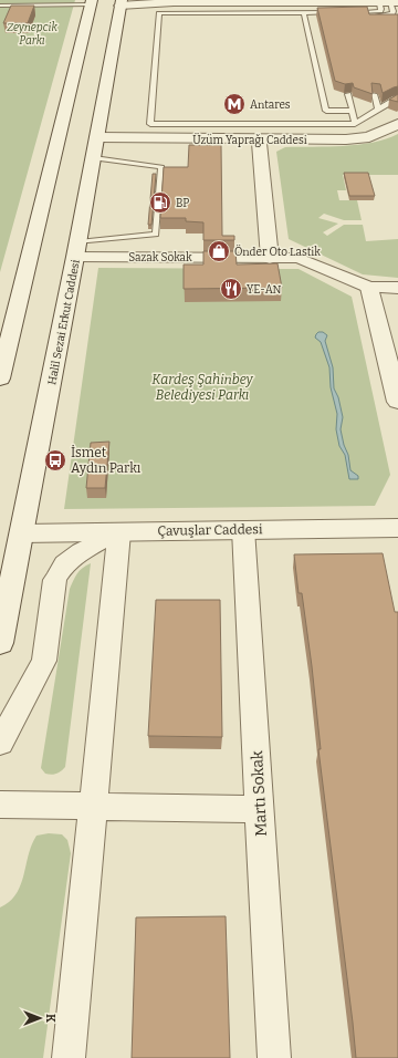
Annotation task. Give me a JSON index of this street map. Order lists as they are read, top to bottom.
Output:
{
  "streets": {
    "main road": ["Üzüm Yaprağı Caddesi", "Halil Sezai Erkut Caddesi", "Çavuşlar Caddesi"],
    "street": ["Sazak Sokak", "Martı Sokak"]
  },
  "crossings": [
    ["Üzüm Yaprağı Caddesi", "Halil Sezai Erkut Caddesi"],
    ["Sazak Sokak", "Halil Sezai Erkut Caddesi"],
    ["Halil Sezai Erkut Caddesi", "Çavuşlar Caddesi"],
    ["Çavuşlar Caddesi", "Martı Sokak"]
  ],
  "parks": ["Zeynepcik Parkı", "Kardeş Şahinbey Belediyesi Parkı"],
  "places": {
    "metro station": ["Antares"],
    "fuel station": ["BP"],
    "shop": ["Önder Oto Lastik"],
    "restaurant": ["YE-AN"],
    "bus stop": ["İsmet Aydın Parkı"]
  },
  "north": "right"
}
